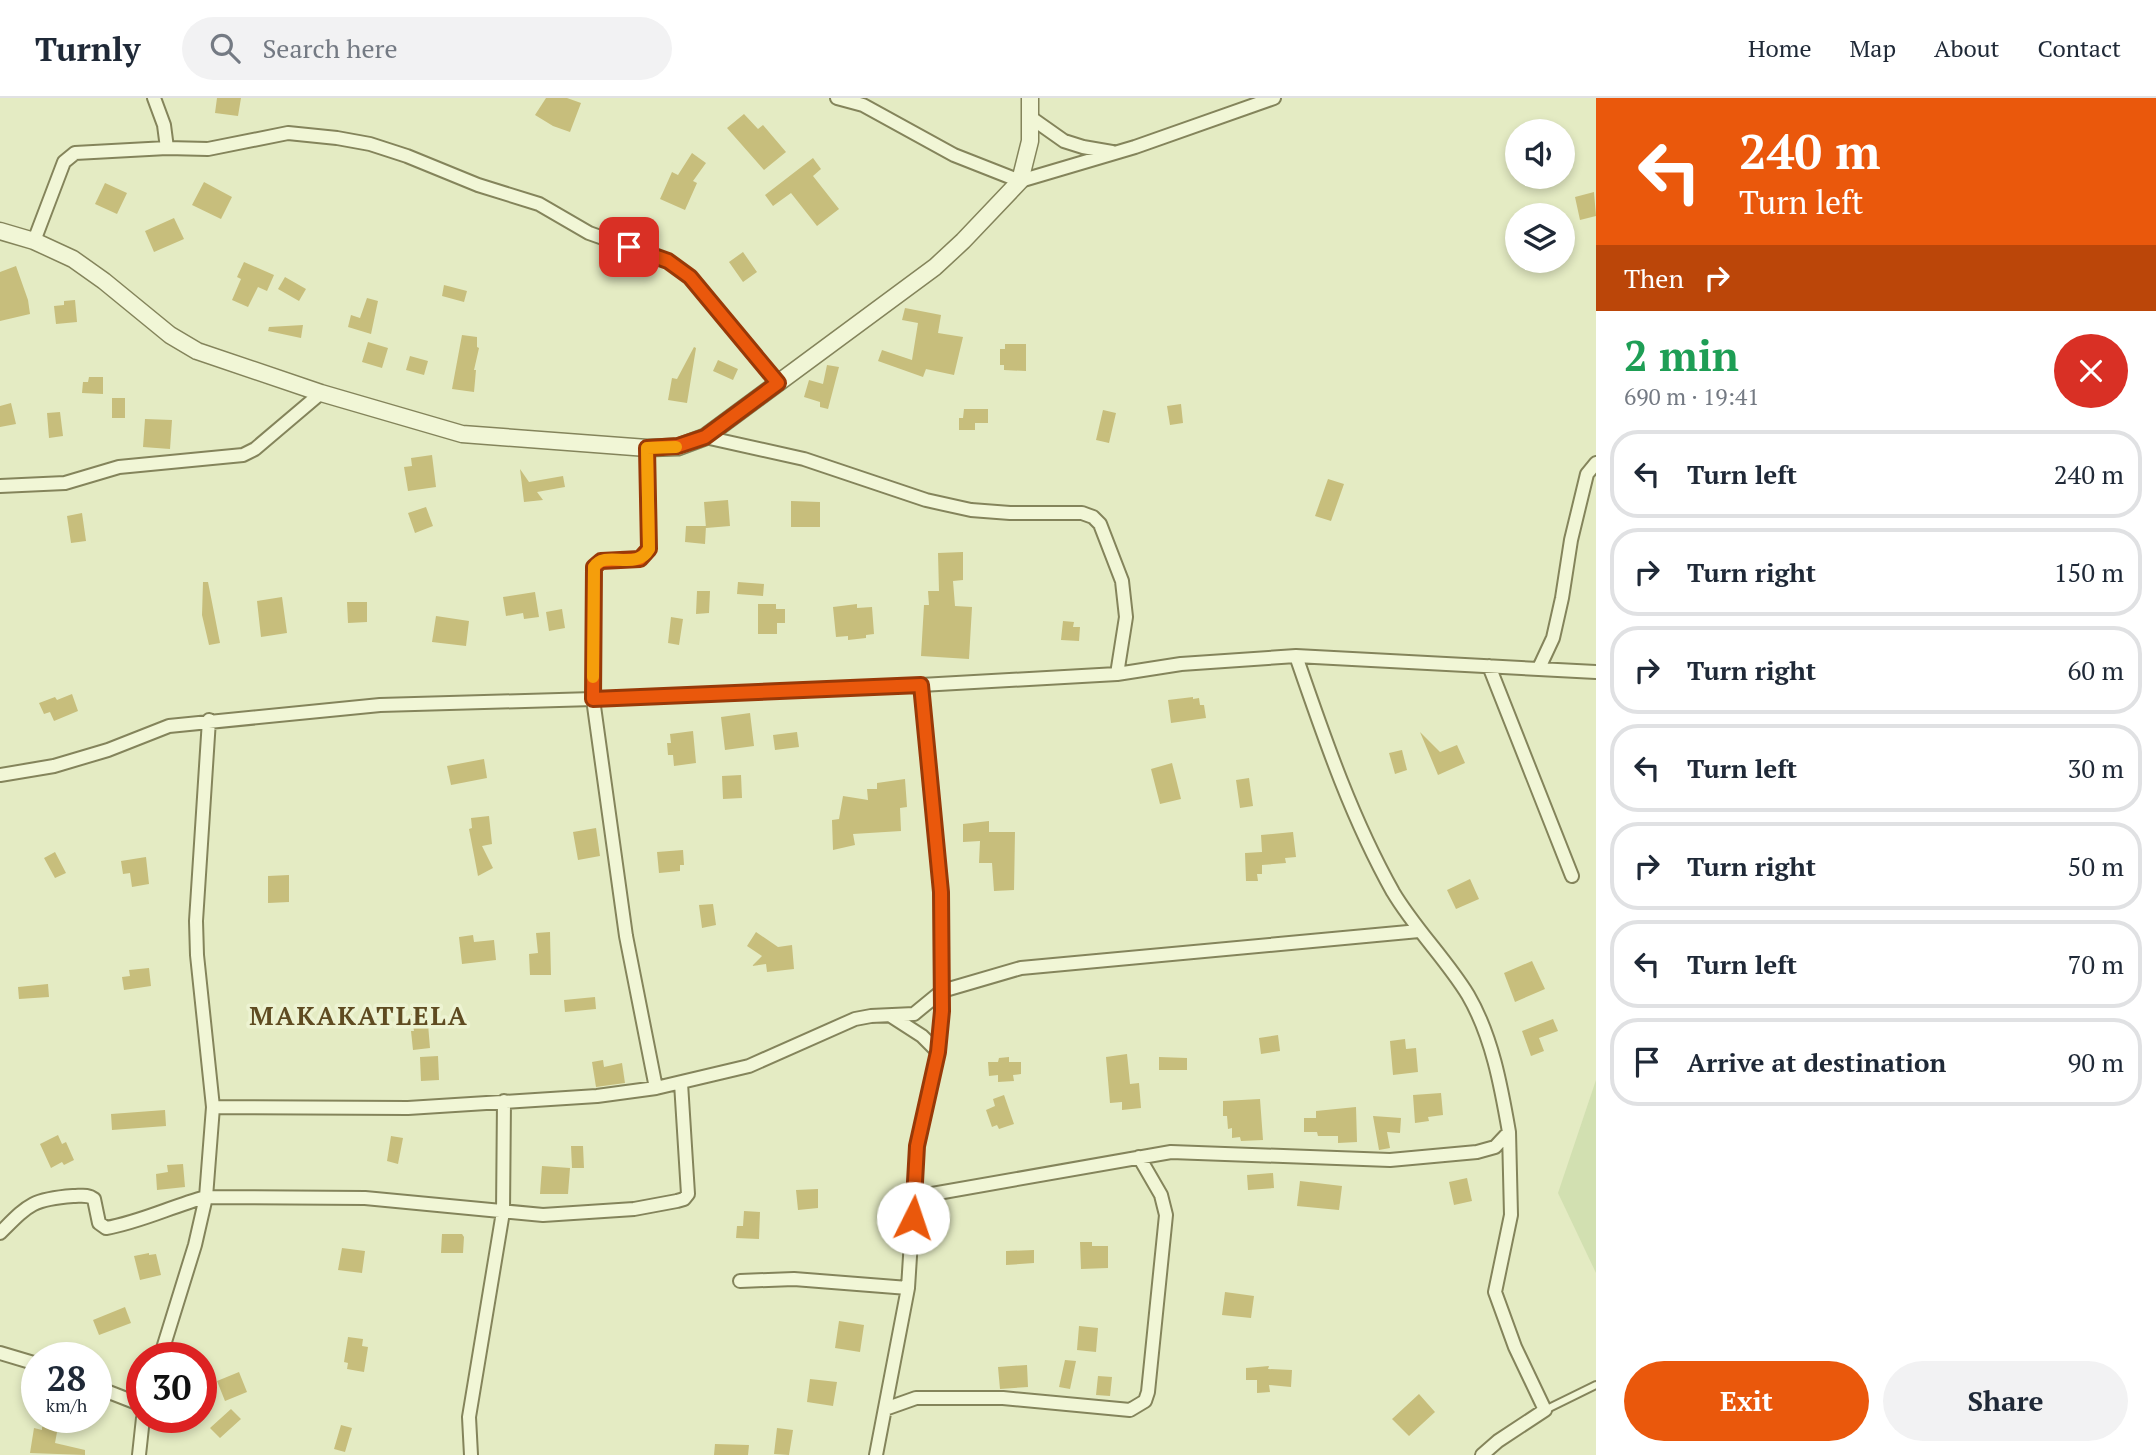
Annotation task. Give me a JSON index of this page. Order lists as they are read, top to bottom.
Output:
{
  "districts": ["MAKAKATLELA"],
  "page": {
    "header": "Turnly",
    "search": "Search here",
    "nav": [
      "Home",
      "Map",
      "About",
      "Contact"
    ],
    "turn": ["240 m", "Turn left"],
    "then": "Then",
    "heading": ["2 min", "690 m · 19:41"],
    "list": [
      {
        "name": "Turn left",
        "value": "240 m"
      },
      {
        "name": "Turn right",
        "value": "150 m"
      },
      {
        "name": "Turn right",
        "value": "60 m"
      },
      {
        "name": "Turn left",
        "value": "30 m"
      },
      {
        "name": "Turn right",
        "value": "50 m"
      },
      {
        "name": "Turn left",
        "value": "70 m"
      },
      {
        "name": "Arrive at destination",
        "value": "90 m"
      }
    ],
    "speed": "28 km/h",
    "limit": "30",
    "buttons": ["Exit", "Share"]
  }
}
